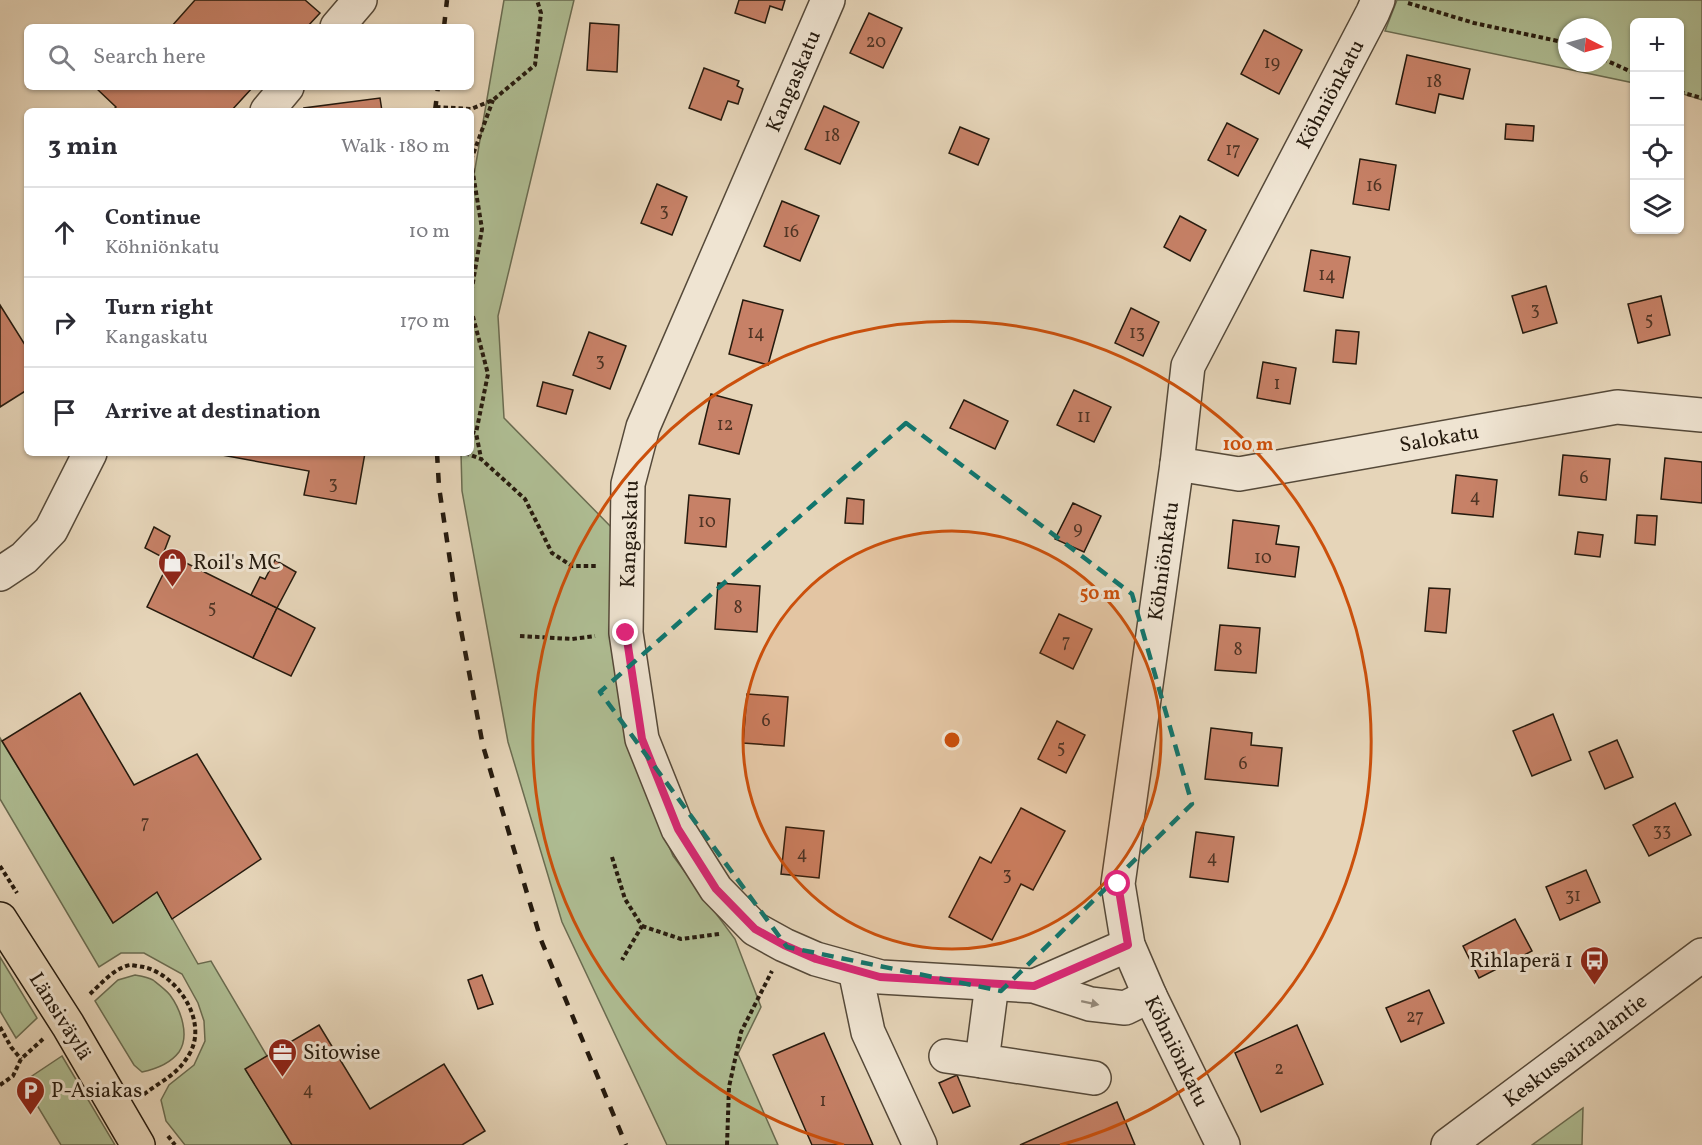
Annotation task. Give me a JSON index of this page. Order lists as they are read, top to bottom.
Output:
{
  "streets": {
    "main road": ["Länsiväylä"],
    "street": [
      "Kangaskatu",
      "Köhniönkatu",
      "Salokatu",
      "Keskussairaalantie"
    ]
  },
  "crossings": [
    ["Kangaskatu", "Köhniönkatu"],
    ["Köhniönkatu", "Salokatu"]
  ],
  "places": {
    "shop": ["Roil's MC"],
    "bus stop": ["Rihlaperä 1"],
    "office": ["Sitowise"],
    "parking": ["P-Asiakas"]
  },
  "house_numbers": [
    "20",
    "19",
    "18",
    "18",
    "17",
    "16",
    "3",
    "16",
    "14",
    "3",
    "5",
    "14",
    "13",
    "3",
    "1",
    "11",
    "12",
    "6",
    "3",
    "4",
    "10",
    "9",
    "10",
    "5",
    "8",
    "7",
    "8",
    "6",
    "5",
    "6",
    "7",
    "33",
    "4",
    "4",
    "3",
    "31",
    "27",
    "2",
    "4",
    "1"
  ],
  "north": "right",
  "page": {
    "map_buttons": ["+", "−"],
    "search": "Search here",
    "heading": ["3 min", "Walk · 180 m"],
    "list": [
      ["Continue", "Köhniönkatu", "10 m"],
      ["Turn right", "Kangaskatu", "170 m"],
      "Arrive at destination"
    ]
  },
  "rings": ["100 m", "50 m"]
}
